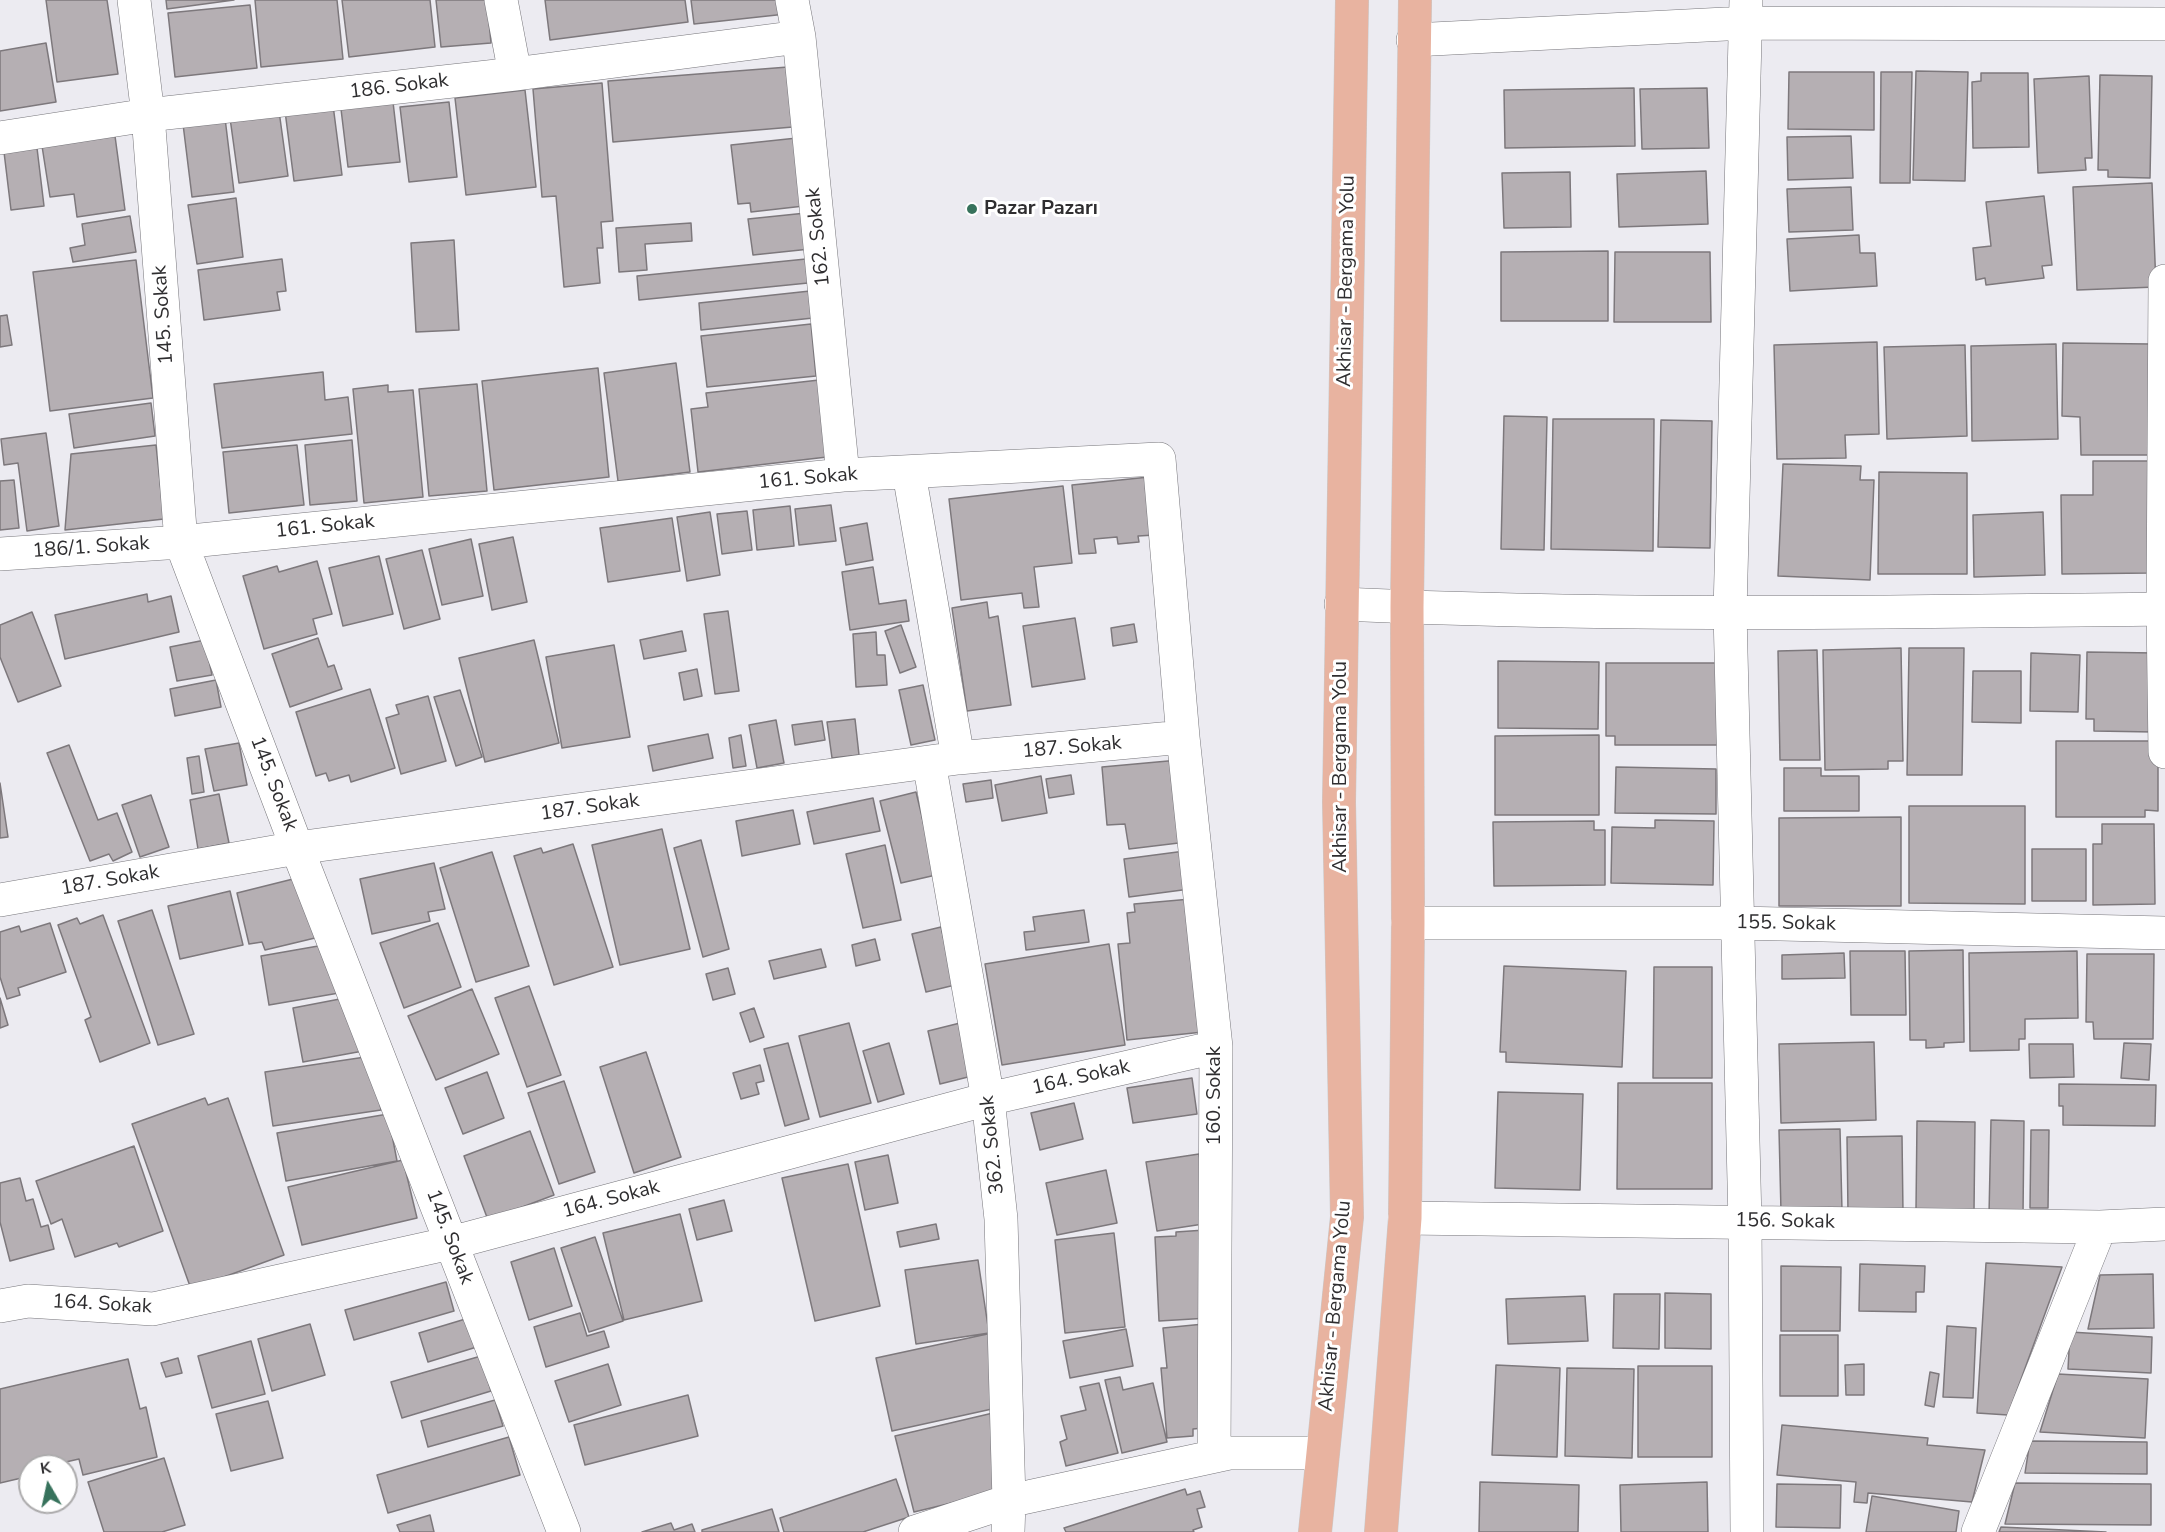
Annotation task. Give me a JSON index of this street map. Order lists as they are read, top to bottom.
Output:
{
  "streets": {
    "main road": ["Akhisar - Bergama Yolu"],
    "street": [
      "186. Sokak",
      "162. Sokak",
      "145. Sokak",
      "161. Sokak",
      "186/1. Sokak",
      "187. Sokak",
      "155. Sokak",
      "164. Sokak",
      "160. Sokak",
      "362. Sokak",
      "156. Sokak"
    ]
  },
  "crossings": [
    ["186. Sokak", "162. Sokak"],
    ["186. Sokak", "145. Sokak"],
    ["162. Sokak", "161. Sokak"],
    ["145. Sokak", "161. Sokak"],
    ["145. Sokak", "186/1. Sokak"],
    ["145. Sokak", "187. Sokak"],
    ["145. Sokak", "164. Sokak"],
    ["161. Sokak", "186/1. Sokak"],
    ["161. Sokak", "187. Sokak"],
    ["161. Sokak", "160. Sokak"],
    ["161. Sokak", "362. Sokak"],
    ["187. Sokak", "160. Sokak"],
    ["187. Sokak", "362. Sokak"],
    ["164. Sokak", "160. Sokak"],
    ["164. Sokak", "362. Sokak"]
  ],
  "places": ["Pazar Pazarı"],
  "north": "top"
}
